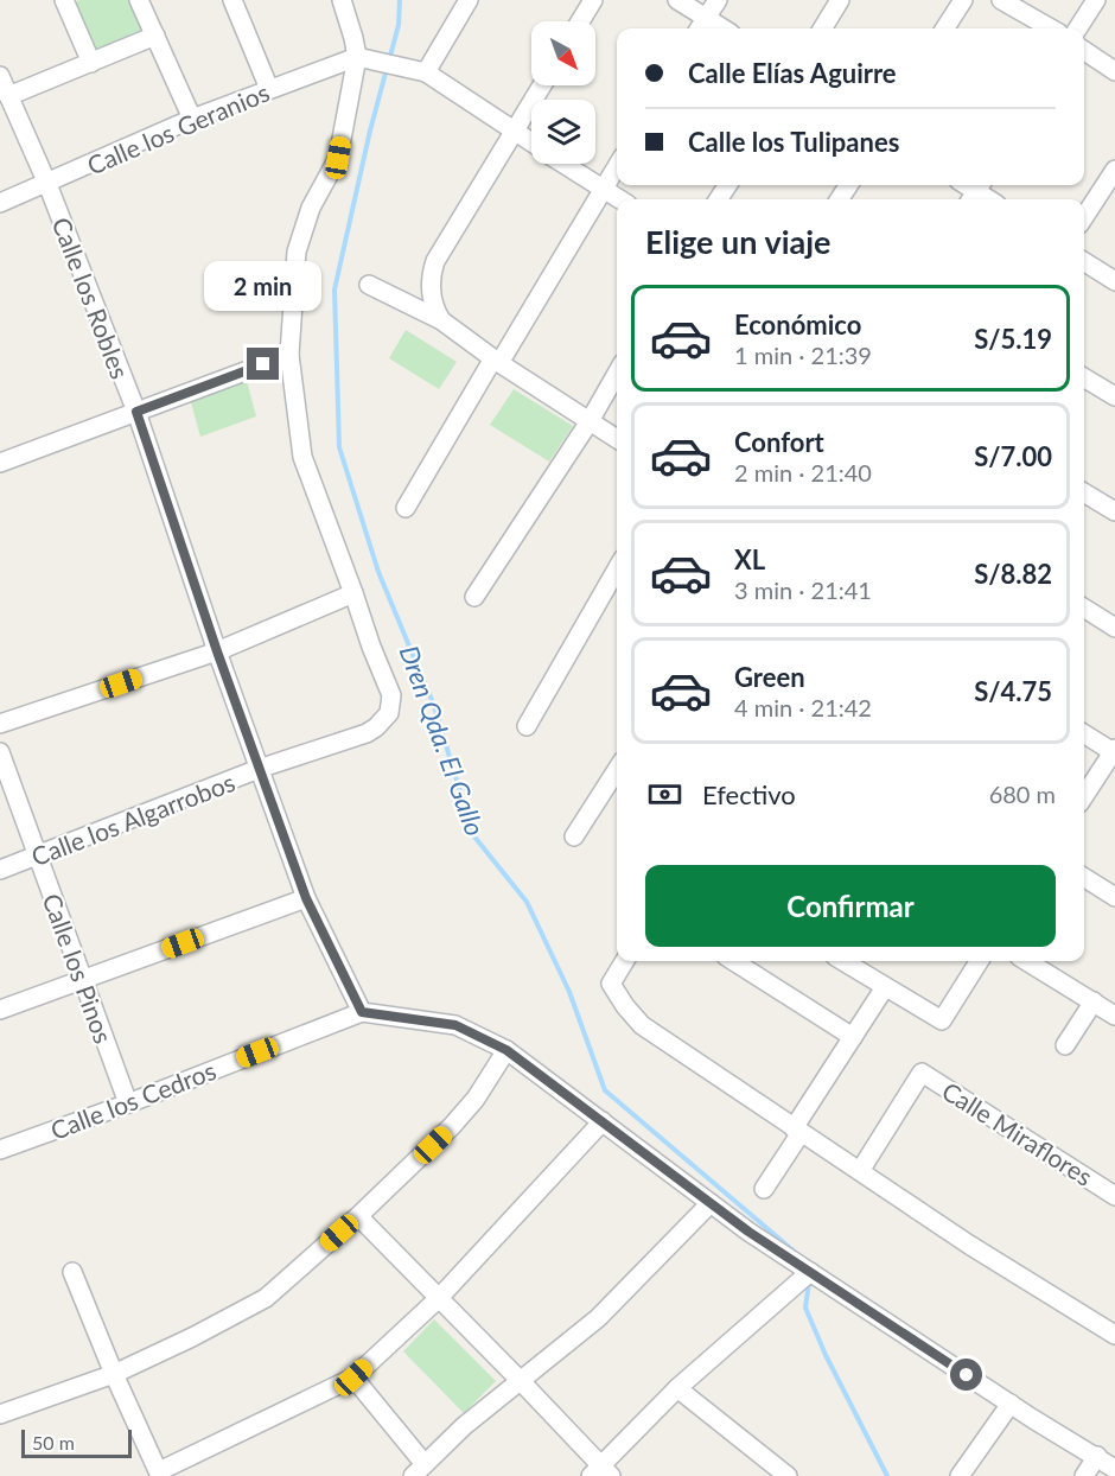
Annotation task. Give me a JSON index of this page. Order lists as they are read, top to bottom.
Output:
{
  "streets": {
    "street": [
      "Calle los Geranios",
      "Calle los Robles",
      "Calle los Algarrobos",
      "Calle los Pinos",
      "Calle los Cedros",
      "Calle Miraflores"
    ]
  },
  "crossings": [
    ["Calle los Geranios", "Calle los Robles"],
    ["Calle los Robles", "Calle los Algarrobos"],
    ["Calle los Robles", "Calle los Cedros"],
    ["Calle los Algarrobos", "Calle los Pinos"],
    ["Calle los Pinos", "Calle los Cedros"]
  ],
  "water": ["Dren Qda. El Gallo"],
  "scale_bar": "50 m",
  "north": "bottom right",
  "page": {
    "banner": ["Calle Elías Aguirre", "Calle los Tulipanes"],
    "heading": "Elige un viaje",
    "bubble": "2 min",
    "list": [
      {
        "name": "Económico",
        "note": "1 min · 21:39",
        "value": "S/5.19"
      },
      {
        "name": "Confort",
        "note": "2 min · 21:40",
        "value": "S/7.00"
      },
      {
        "name": "XL",
        "note": "3 min · 21:41",
        "value": "S/8.82"
      },
      {
        "name": "Green",
        "note": "4 min · 21:42",
        "value": "S/4.75"
      }
    ],
    "pay": ["Efectivo", "680 m"],
    "buttons": "Confirmar",
    "scale": "50 m"
  }
}
